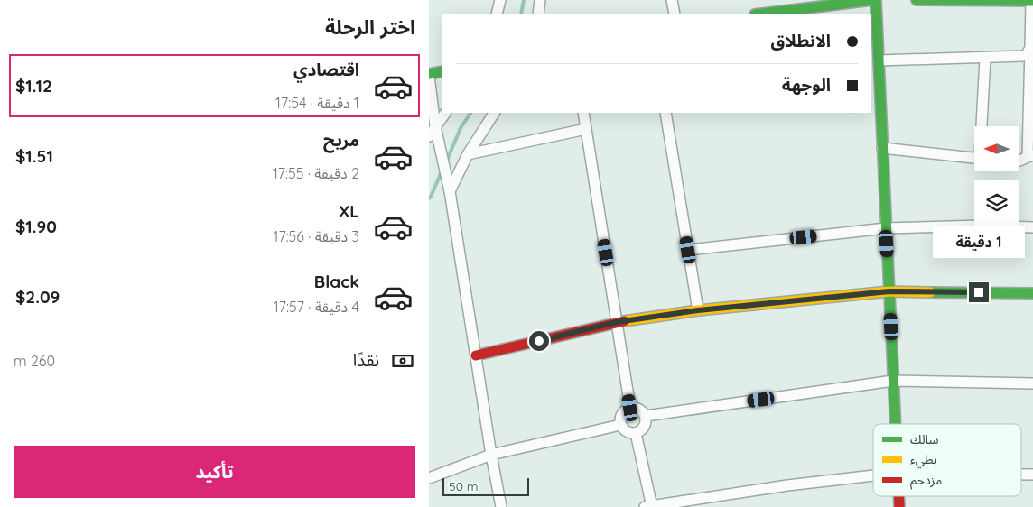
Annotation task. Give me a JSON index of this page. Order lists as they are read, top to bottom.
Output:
{
  "legend": ["سالك", "بطيء", "مزدحم"],
  "scale_bar": "50 m",
  "north": "left",
  "page": {
    "heading": "اختر الرحلة",
    "banner": ["الانطلاق", "الوجهة"],
    "list": [
      {
        "name": "اقتصادي",
        "note": "1 دقيقة · 17:54",
        "value": "$1.12"
      },
      {
        "name": "مريح",
        "note": "2 دقيقة · 17:55",
        "value": "$1.51"
      },
      {
        "name": "XL",
        "note": "3 دقيقة · 17:56",
        "value": "$1.90"
      },
      {
        "name": "Black",
        "note": "4 دقيقة · 17:57",
        "value": "$2.09"
      }
    ],
    "bubble": "1 دقيقة",
    "pay": ["نقدًا", "260 m"],
    "buttons": "تأكيد",
    "scale": "50 m"
  }
}
